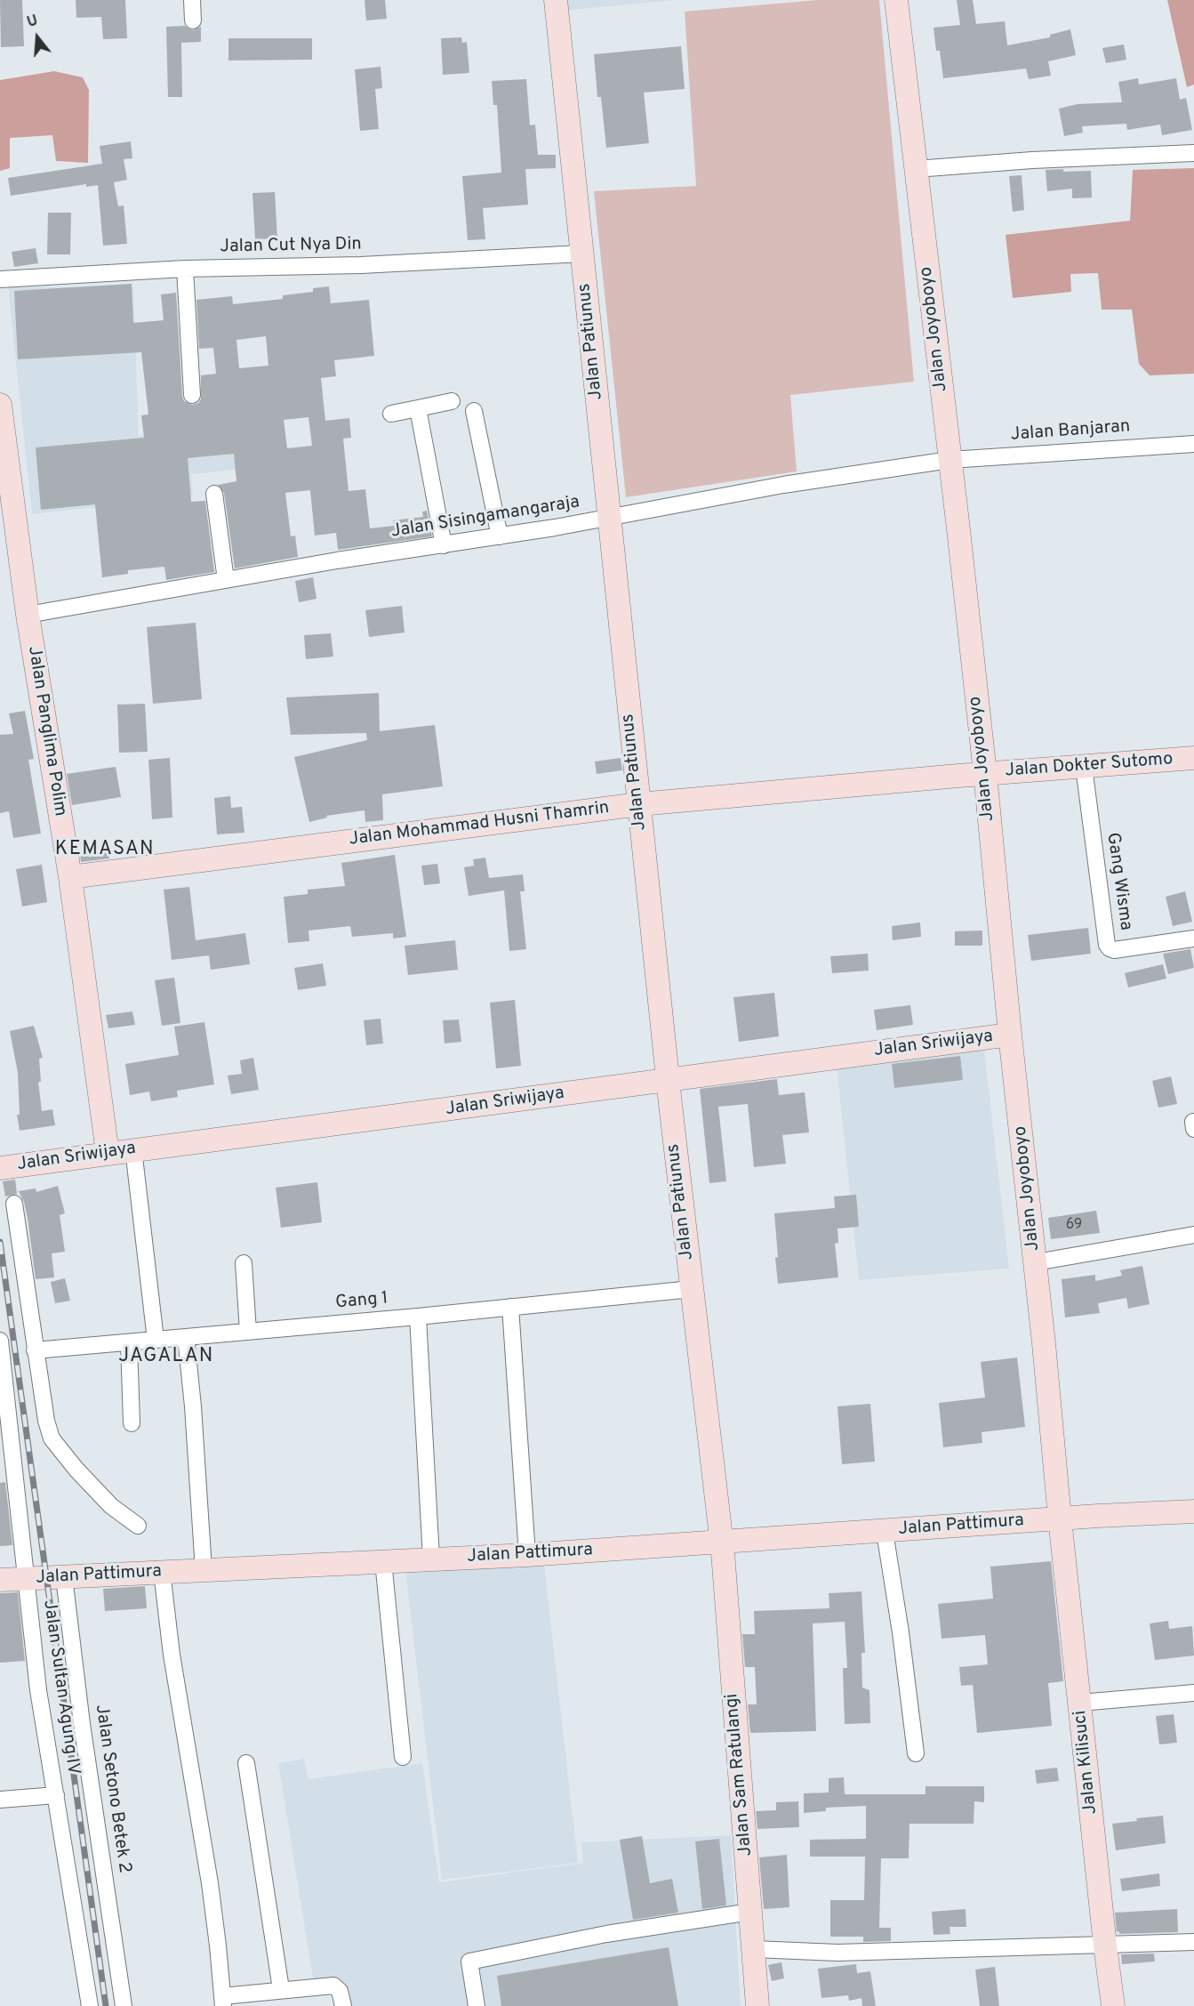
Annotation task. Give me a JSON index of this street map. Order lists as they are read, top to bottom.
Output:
{
  "streets": {
    "street": [
      "Jalan Cut Nya Din",
      "Jalan Joyoboyo",
      "Jalan Patiunus",
      "Jalan Banjaran",
      "Jalan Sisingamangaraja",
      "Jalan Panglima Polim",
      "Jalan Dokter Sutomo",
      "Jalan Mohammad Husni Thamrin",
      "Gang Wisma",
      "Jalan Sriwijaya",
      "Gang 1",
      "Jalan Pattimura",
      "Jalan Sultan Agung IV",
      "Jalan Kilisuci",
      "Jalan Sam Ratulangi",
      "Jalan Setono Betek 2"
    ]
  },
  "crossings": [
    ["Jalan Cut Nya Din", "Jalan Patiunus"],
    ["Jalan Joyoboyo", "Jalan Banjaran"],
    ["Jalan Joyoboyo", "Jalan Sisingamangaraja"],
    ["Jalan Joyoboyo", "Jalan Dokter Sutomo"],
    ["Jalan Joyoboyo", "Jalan Mohammad Husni Thamrin"],
    ["Jalan Joyoboyo", "Jalan Sriwijaya"],
    ["Jalan Joyoboyo", "Jalan Pattimura"],
    ["Jalan Joyoboyo", "Jalan Kilisuci"],
    ["Jalan Patiunus", "Jalan Sisingamangaraja"],
    ["Jalan Patiunus", "Jalan Mohammad Husni Thamrin"],
    ["Jalan Patiunus", "Jalan Sriwijaya"],
    ["Jalan Patiunus", "Gang 1"],
    ["Jalan Patiunus", "Jalan Pattimura"],
    ["Jalan Patiunus", "Jalan Sam Ratulangi"],
    ["Jalan Banjaran", "Jalan Sisingamangaraja"],
    ["Jalan Sisingamangaraja", "Jalan Panglima Polim"],
    ["Jalan Panglima Polim", "Jalan Mohammad Husni Thamrin"],
    ["Jalan Panglima Polim", "Jalan Sriwijaya"],
    ["Jalan Dokter Sutomo", "Jalan Mohammad Husni Thamrin"],
    ["Jalan Dokter Sutomo", "Gang Wisma"],
    ["Jalan Pattimura", "Jalan Sultan Agung IV"],
    ["Jalan Pattimura", "Jalan Kilisuci"],
    ["Jalan Pattimura", "Jalan Sam Ratulangi"],
    ["Jalan Pattimura", "Jalan Setono Betek 2"]
  ],
  "districts": ["KEMASAN", "JAGALAN"],
  "house_numbers": ["69"],
  "north": "top"
}
